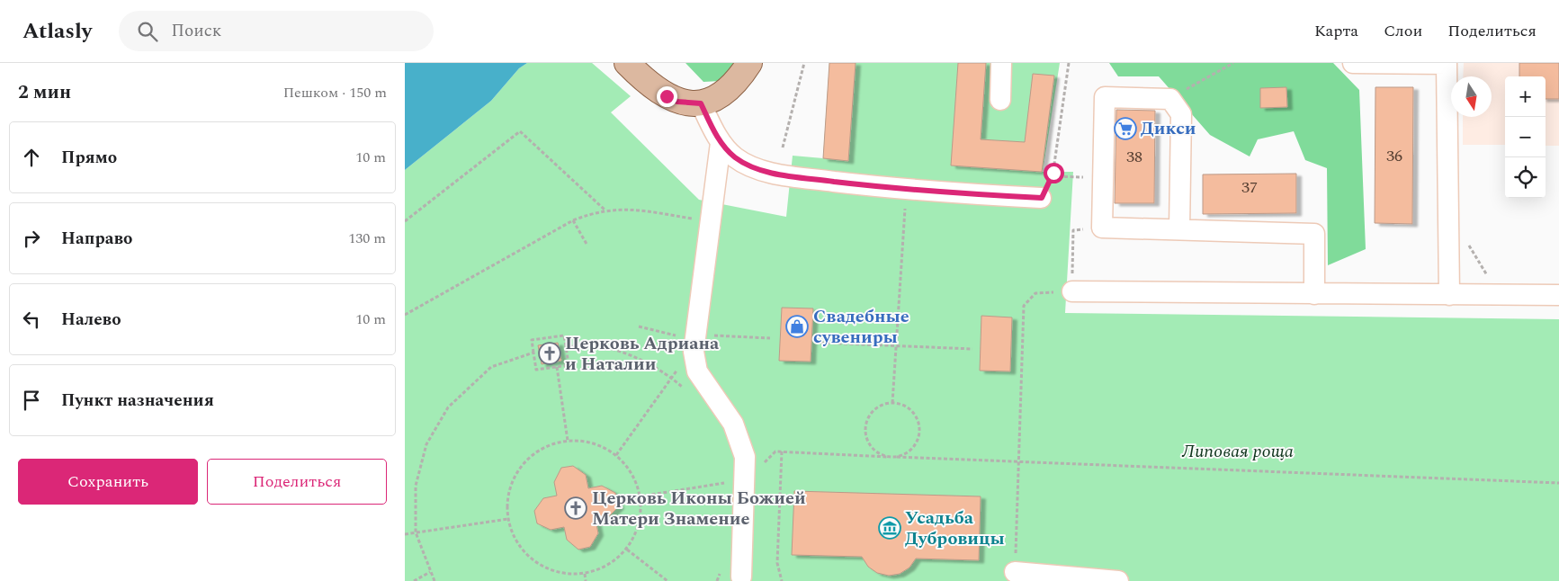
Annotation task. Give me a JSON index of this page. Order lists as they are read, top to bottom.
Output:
{
  "parks": ["Липовая роща"],
  "places": {
    "supermarket": ["Дикси"],
    "shop": ["Свадебные сувениры"],
    "church": ["Церковь Адриана и Наталии", "Церковь Иконы Божией Матери Знамение"],
    "museum": ["Усадьба Дубровицы"]
  },
  "house_numbers": ["36", "38", "37"],
  "north": "bottom",
  "page": {
    "header": "Atlasly",
    "search": "Поиск",
    "nav": ["Карта", "Слои", "Поделиться"],
    "heading": ["2 мин", "Пешком · 150 m"],
    "map_buttons": ["+", "−"],
    "list": [
      ["Прямо", "10 m"],
      ["Направо", "130 m"],
      ["Налево", "10 m"],
      "Пункт назначения"
    ],
    "buttons": ["Сохранить", "Поделиться"]
  }
}
